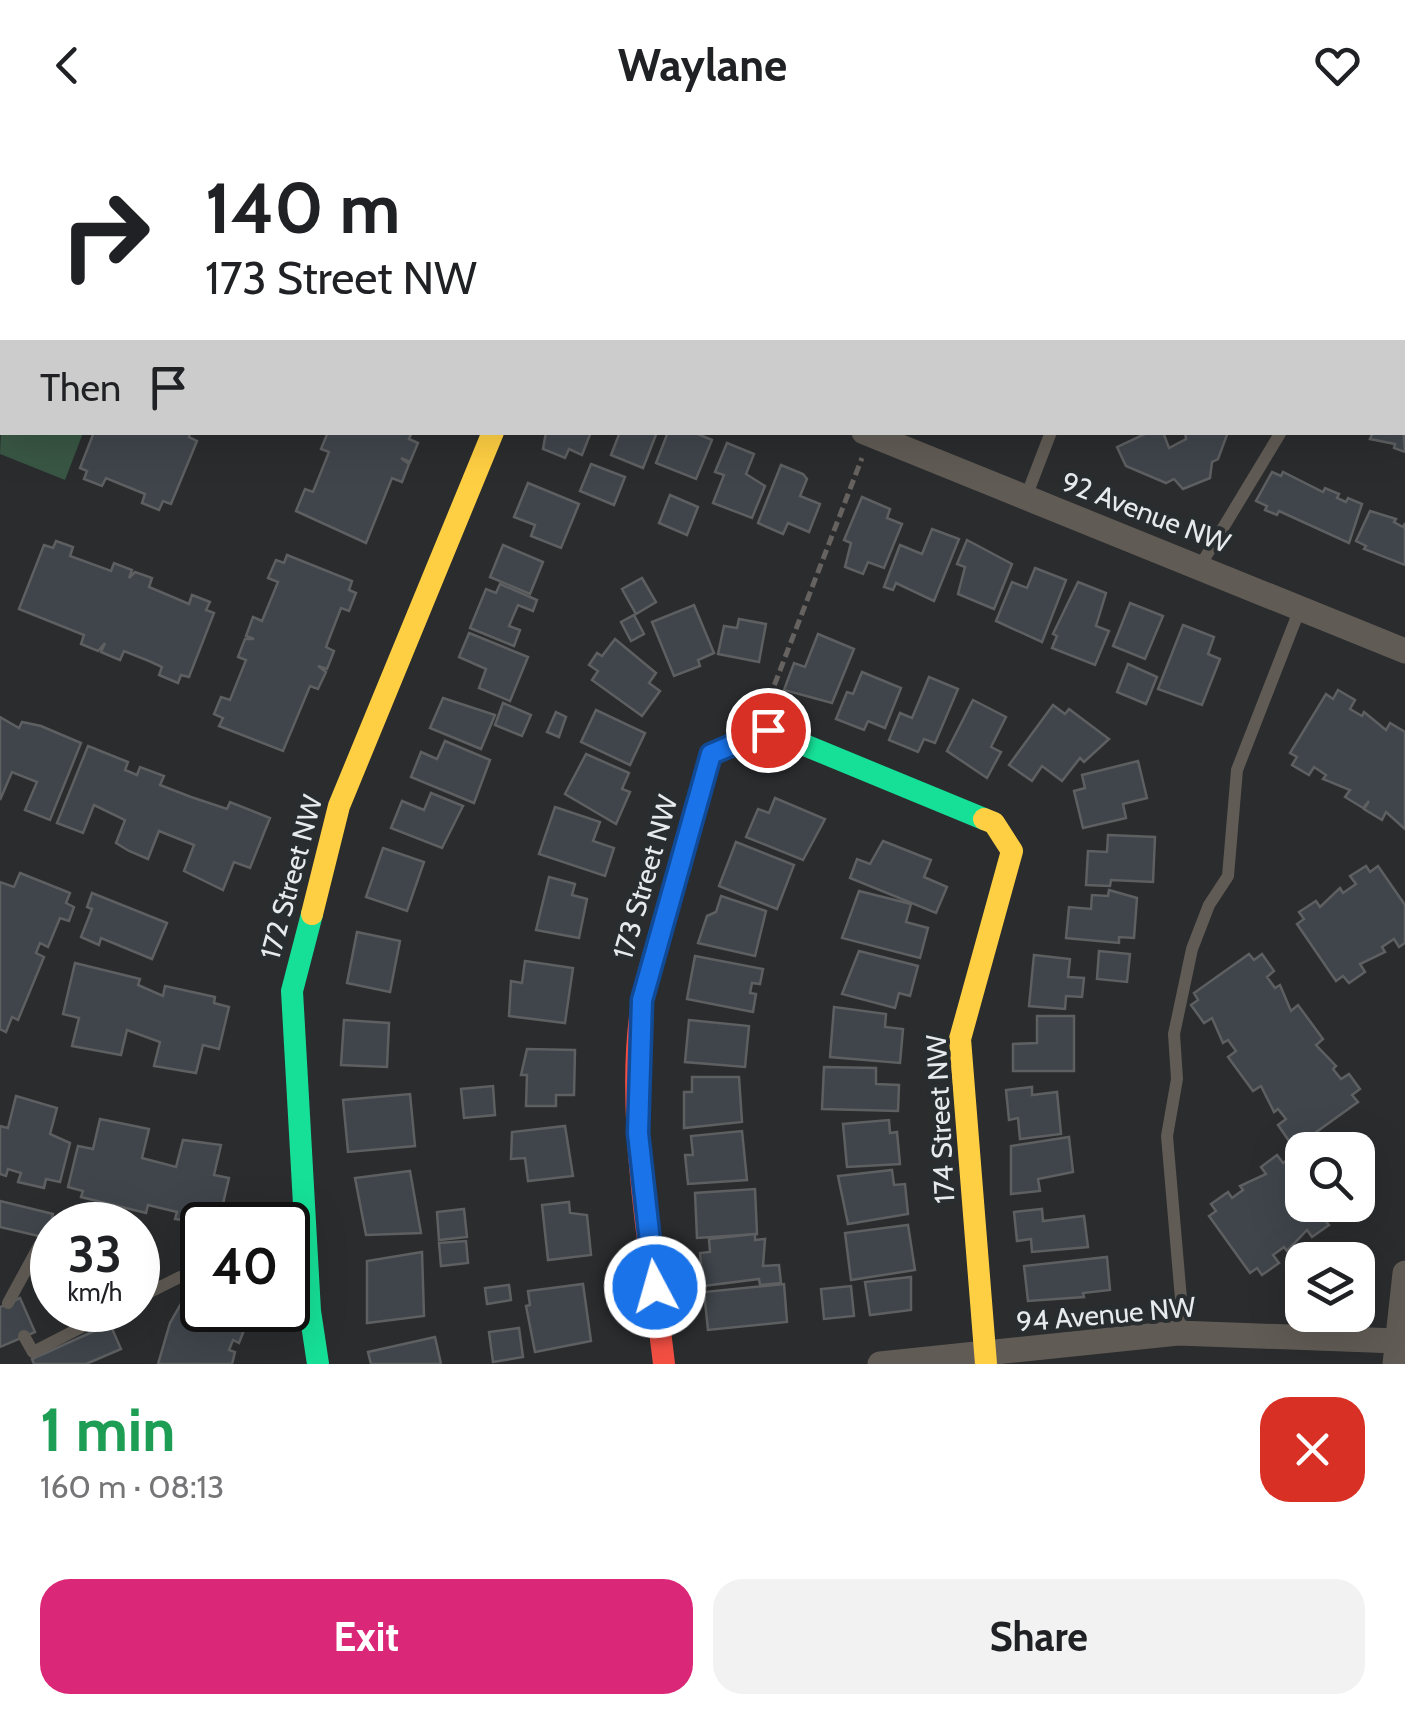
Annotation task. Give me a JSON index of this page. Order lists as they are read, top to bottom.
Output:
{
  "streets": {
    "street": [
      "92 Avenue NW",
      "172 Street NW",
      "173 Street NW",
      "174 Street NW",
      "94 Avenue NW"
    ]
  },
  "crossings": [
    ["173 Street NW", "174 Street NW"],
    ["174 Street NW", "94 Avenue NW"]
  ],
  "page": {
    "header": "Waylane",
    "turn": ["140 m", "173 Street NW"],
    "then": "Then",
    "speed": "33 km/h",
    "limit": "40",
    "heading": ["1 min", "160 m · 08:13"],
    "buttons": ["Exit", "Share"]
  }
}
